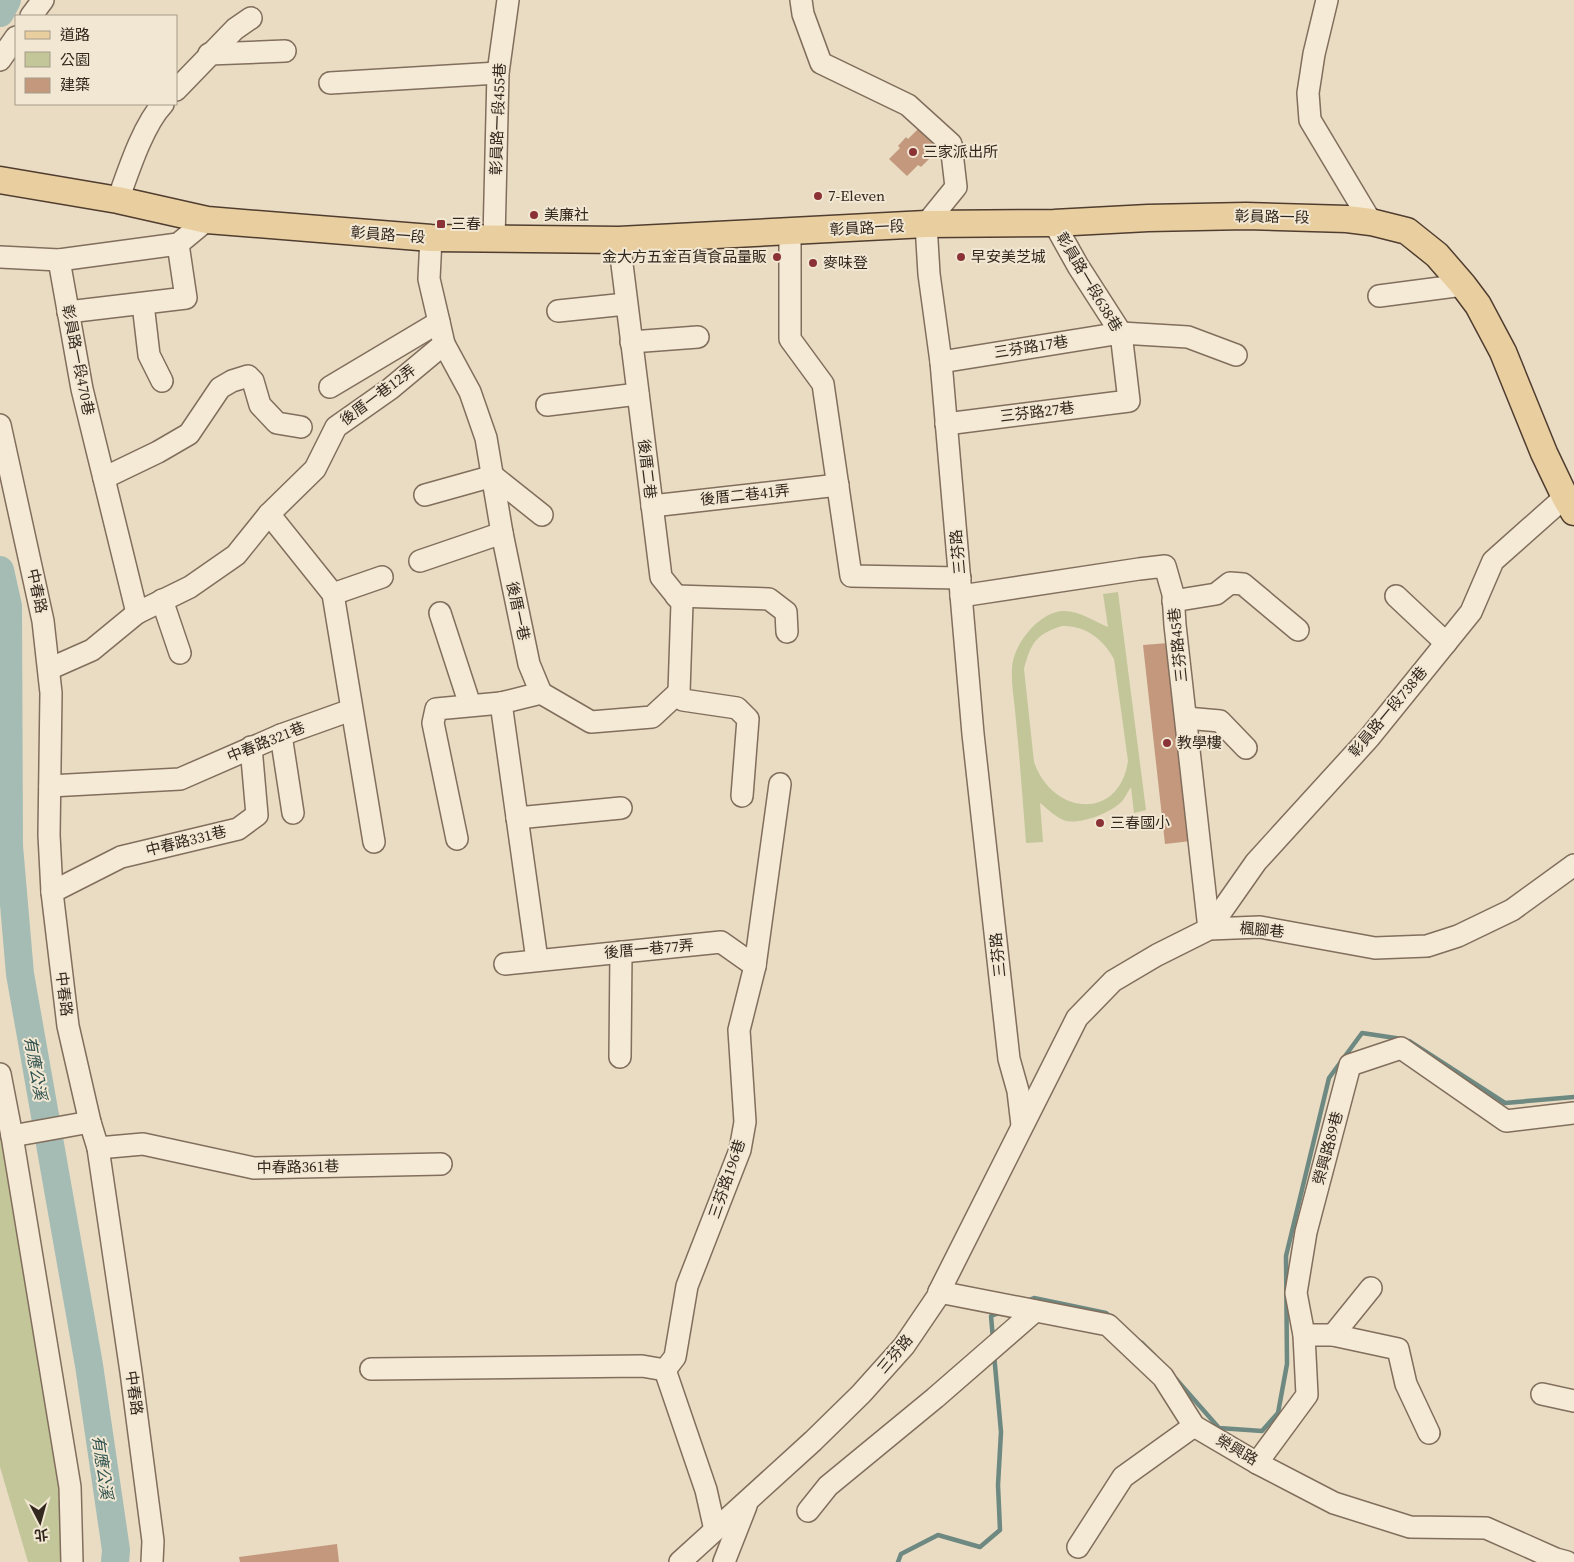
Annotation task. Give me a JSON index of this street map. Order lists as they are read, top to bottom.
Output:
{
  "streets": {
    "main road": ["彰員路一段"],
    "street": [
      "彰員路一段455巷",
      "彰員路一段638巷",
      "三芬路17巷",
      "彰員路一段470巷",
      "後厝一巷12弄",
      "三芬路27巷",
      "後厝二巷",
      "後厝二巷41弄",
      "三芬路",
      "中春路",
      "後厝一巷",
      "三芬路45巷",
      "彰員路一段738巷",
      "中春路321巷",
      "中春路331巷",
      "楓腳巷",
      "後厝一巷77弄",
      "榮興路89巷",
      "中春路361巷",
      "三芬路196巷",
      "榮興路"
    ]
  },
  "crossings": [
    ["彰員路一段455巷", "彰員路一段"],
    ["彰員路一段", "彰員路一段638巷"],
    ["彰員路一段", "後厝二巷"],
    ["彰員路一段", "三芬路"],
    ["彰員路一段", "後厝一巷"],
    ["彰員路一段", "彰員路一段738巷"],
    ["彰員路一段638巷", "三芬路17巷"],
    ["彰員路一段638巷", "三芬路27巷"],
    ["三芬路17巷", "三芬路"],
    ["彰員路一段470巷", "後厝一巷12弄"],
    ["後厝一巷12弄", "中春路"],
    ["後厝一巷12弄", "後厝一巷"],
    ["三芬路27巷", "三芬路"],
    ["後厝二巷", "後厝二巷41弄"],
    ["三芬路", "三芬路45巷"],
    ["三芬路", "楓腳巷"],
    ["三芬路", "榮興路"],
    ["中春路", "中春路321巷"],
    ["中春路", "中春路331巷"],
    ["中春路", "中春路361巷"],
    ["三芬路45巷", "彰員路一段738巷"],
    ["三芬路45巷", "楓腳巷"],
    ["彰員路一段738巷", "楓腳巷"],
    ["中春路321巷", "中春路331巷"],
    ["後厝一巷77弄", "三芬路196巷"],
    ["榮興路89巷", "榮興路"]
  ],
  "water": ["有應公溪"],
  "places": {
    "other": [
      "三家派出所",
      "7-Eleven",
      "美廉社",
      "金大方五金百貨食品量販",
      "早安美芝城",
      "麥味登",
      "教學樓",
      "三春國小"
    ],
    "transit": ["三春"]
  },
  "legend": ["道路", "公園", "建築"],
  "north": "bottom"
}
